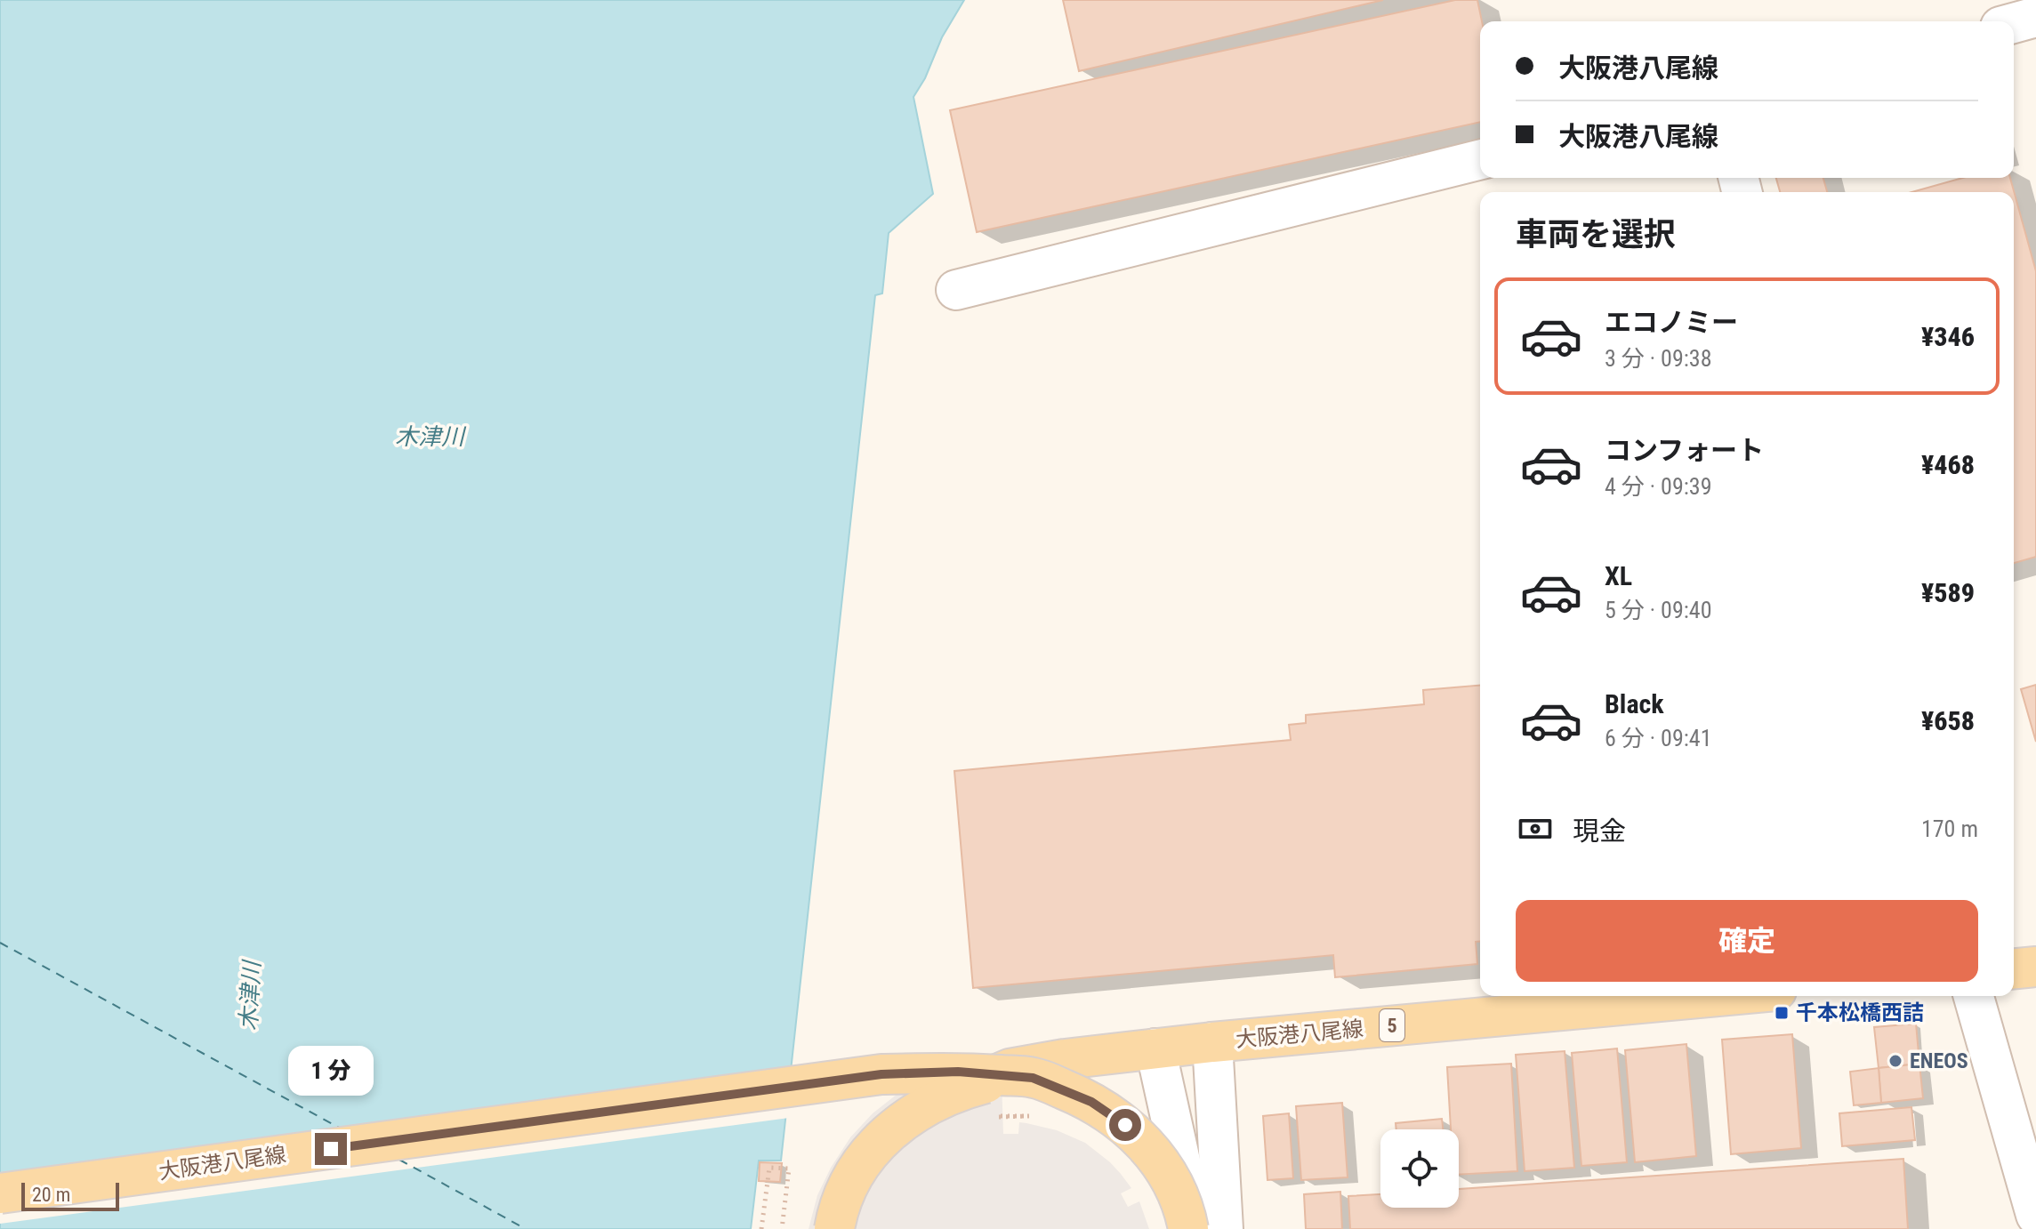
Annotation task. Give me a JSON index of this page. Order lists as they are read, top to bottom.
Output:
{
  "streets": {
    "main road": ["5", "大阪港八尾線"]
  },
  "water": ["木津川"],
  "places": {
    "transit": ["千本松橋西詰"],
    "other": ["ENEOS"]
  },
  "scale_bar": "20 m",
  "page": {
    "banner": ["大阪港八尾線", "大阪港八尾線"],
    "heading": "車両を選択",
    "list": [
      {
        "name": "エコノミー",
        "note": "3 分 · 09:38",
        "value": "¥346"
      },
      {
        "name": "コンフォート",
        "note": "4 分 · 09:39",
        "value": "¥468"
      },
      {
        "name": "XL",
        "note": "5 分 · 09:40",
        "value": "¥589"
      },
      {
        "name": "Black",
        "note": "6 分 · 09:41",
        "value": "¥658"
      }
    ],
    "pay": ["現金", "170 m"],
    "buttons": "確定",
    "bubble": "1 分",
    "scale": "20 m"
  }
}
